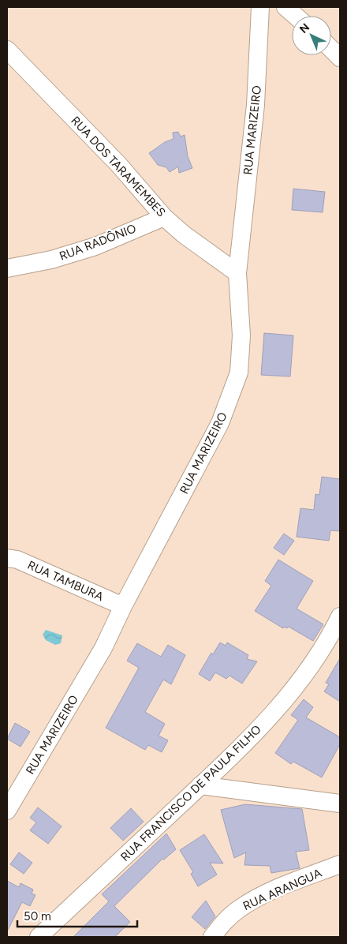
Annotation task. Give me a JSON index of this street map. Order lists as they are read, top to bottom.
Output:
{
  "streets": {
    "street": [
      "RUA MARIZEIRO",
      "RUA DOS TARAMEMBES",
      "RUA RADÔNIO",
      "RUA TAMBURA",
      "RUA FRANCISCO DE PAULA FILHO",
      "RUA ARANGUA"
    ]
  },
  "crossings": [
    ["RUA MARIZEIRO", "RUA DOS TARAMEMBES"],
    ["RUA MARIZEIRO", "RUA TAMBURA"],
    ["RUA DOS TARAMEMBES", "RUA RADÔNIO"]
  ],
  "scale_bar": "50 m",
  "north": "top left"
}
